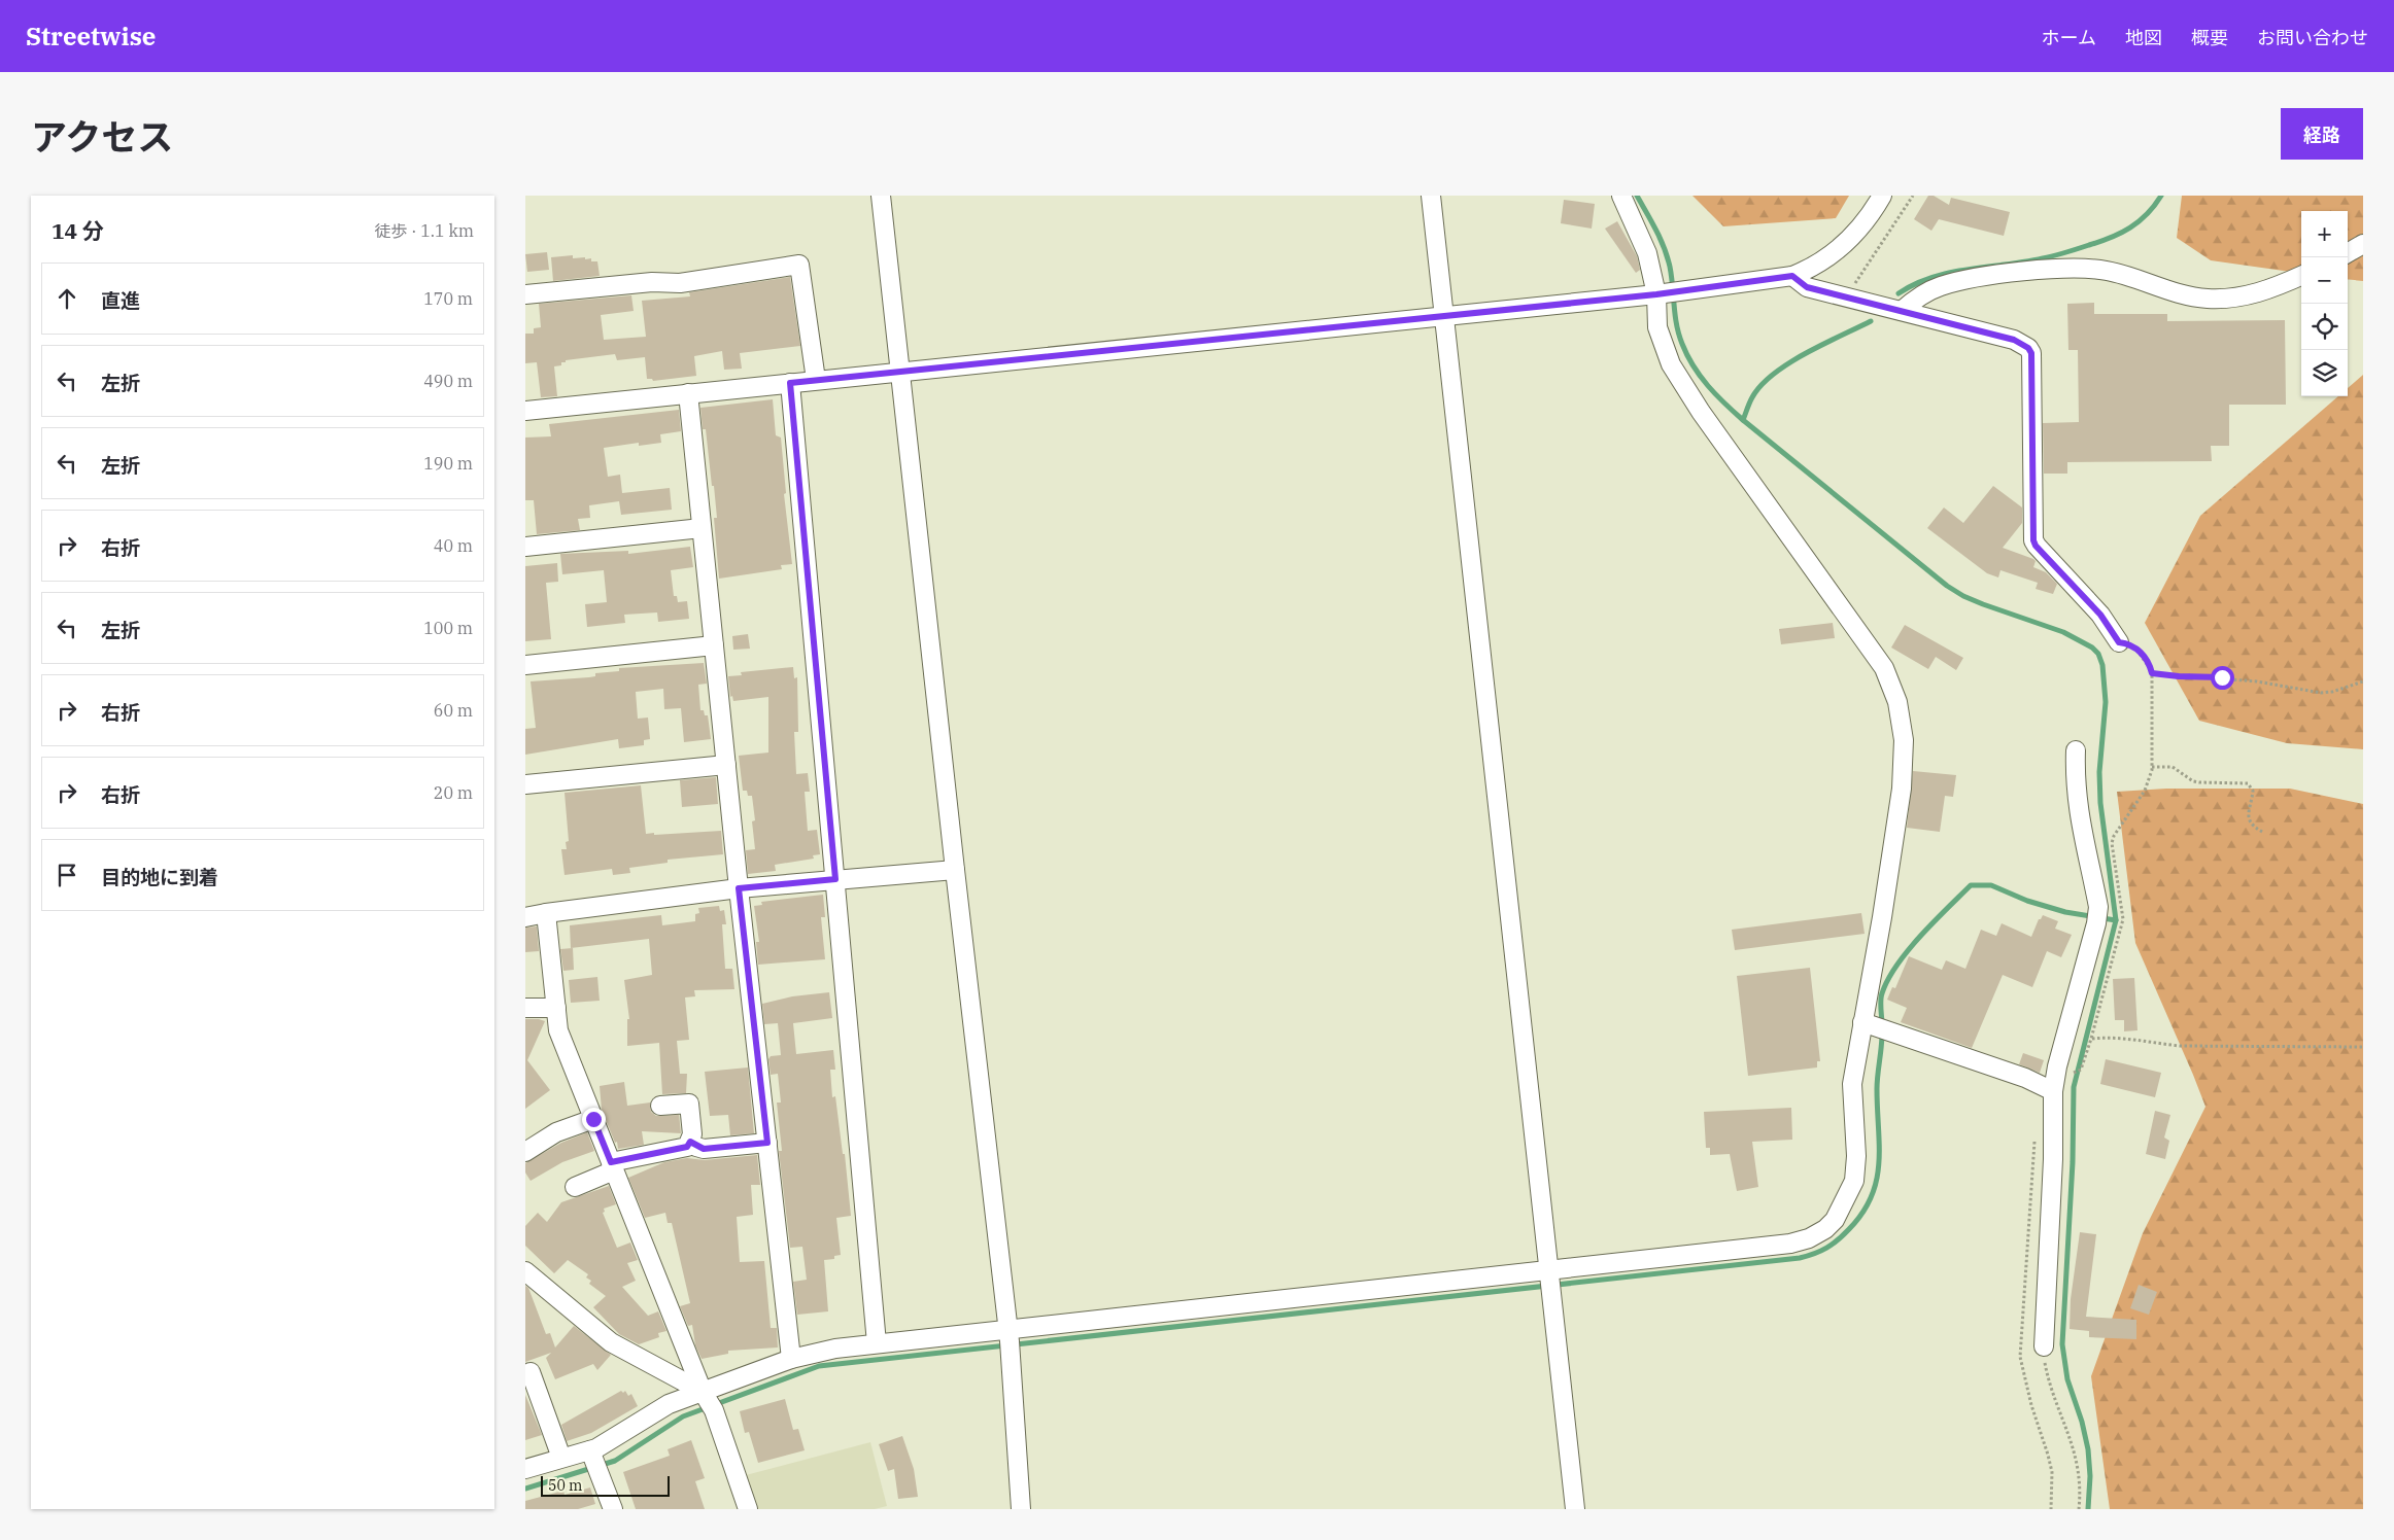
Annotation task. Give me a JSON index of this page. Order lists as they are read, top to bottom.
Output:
{
  "scale_bar": "50 m",
  "page": {
    "header": "Streetwise",
    "nav": [
      "ホーム",
      "地図",
      "概要",
      "お問い合わせ"
    ],
    "title": "アクセス",
    "buttons": "経路",
    "heading": ["14 分", "徒歩 · 1.1 km"],
    "map_buttons": ["+", "−"],
    "list": [
      ["直進", "170 m"],
      ["左折", "490 m"],
      ["左折", "190 m"],
      ["右折", "40 m"],
      ["左折", "100 m"],
      ["右折", "60 m"],
      ["右折", "20 m"],
      "目的地に到着"
    ],
    "scale": "50 m"
  }
}
